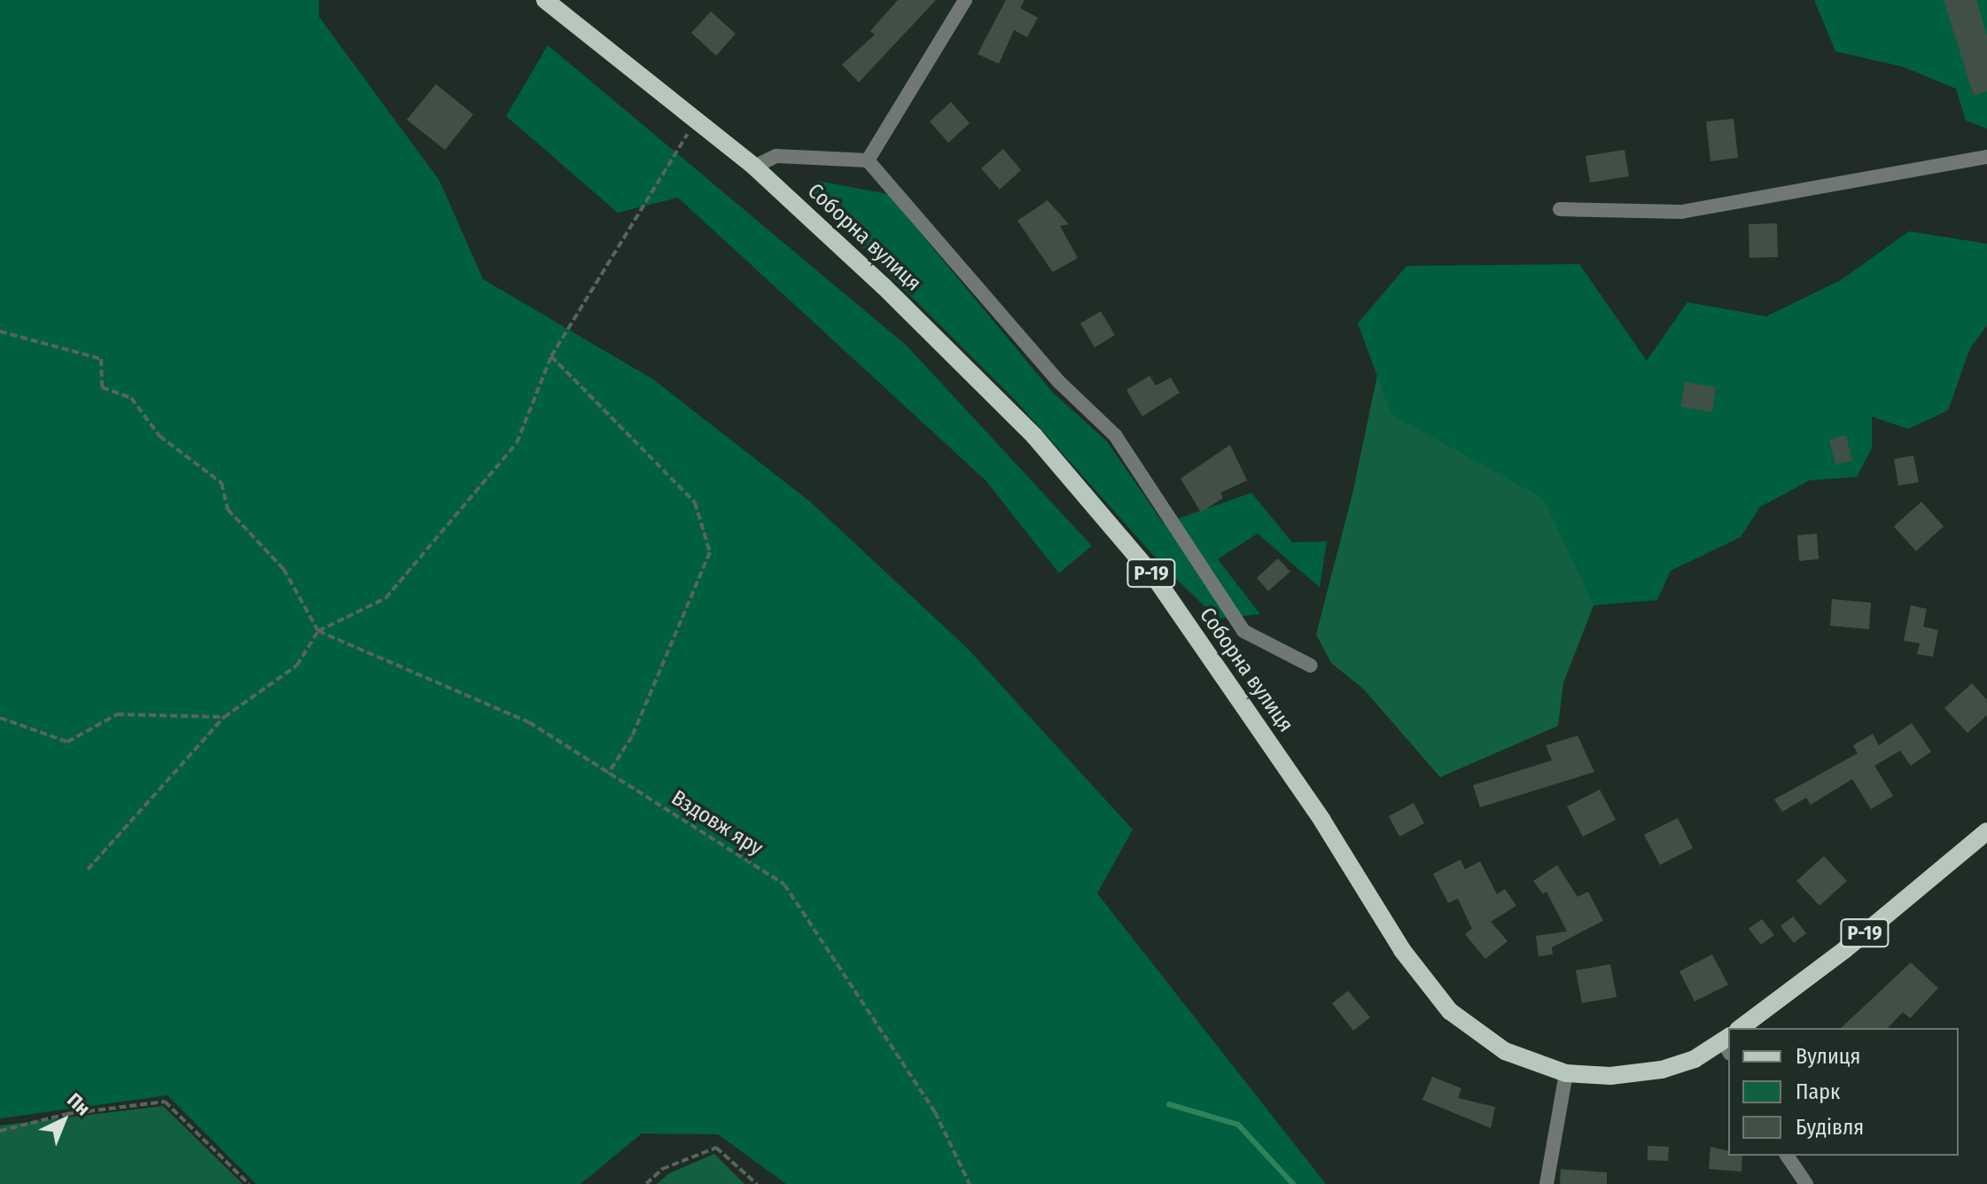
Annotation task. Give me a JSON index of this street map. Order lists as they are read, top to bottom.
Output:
{
  "streets": {
    "main road": ["Соборна вулиця", "Р-19"],
    "path": ["Вздовж яру"]
  },
  "legend": ["Вулиця", "Парк", "Будівля"],
  "north": "top right"
}
